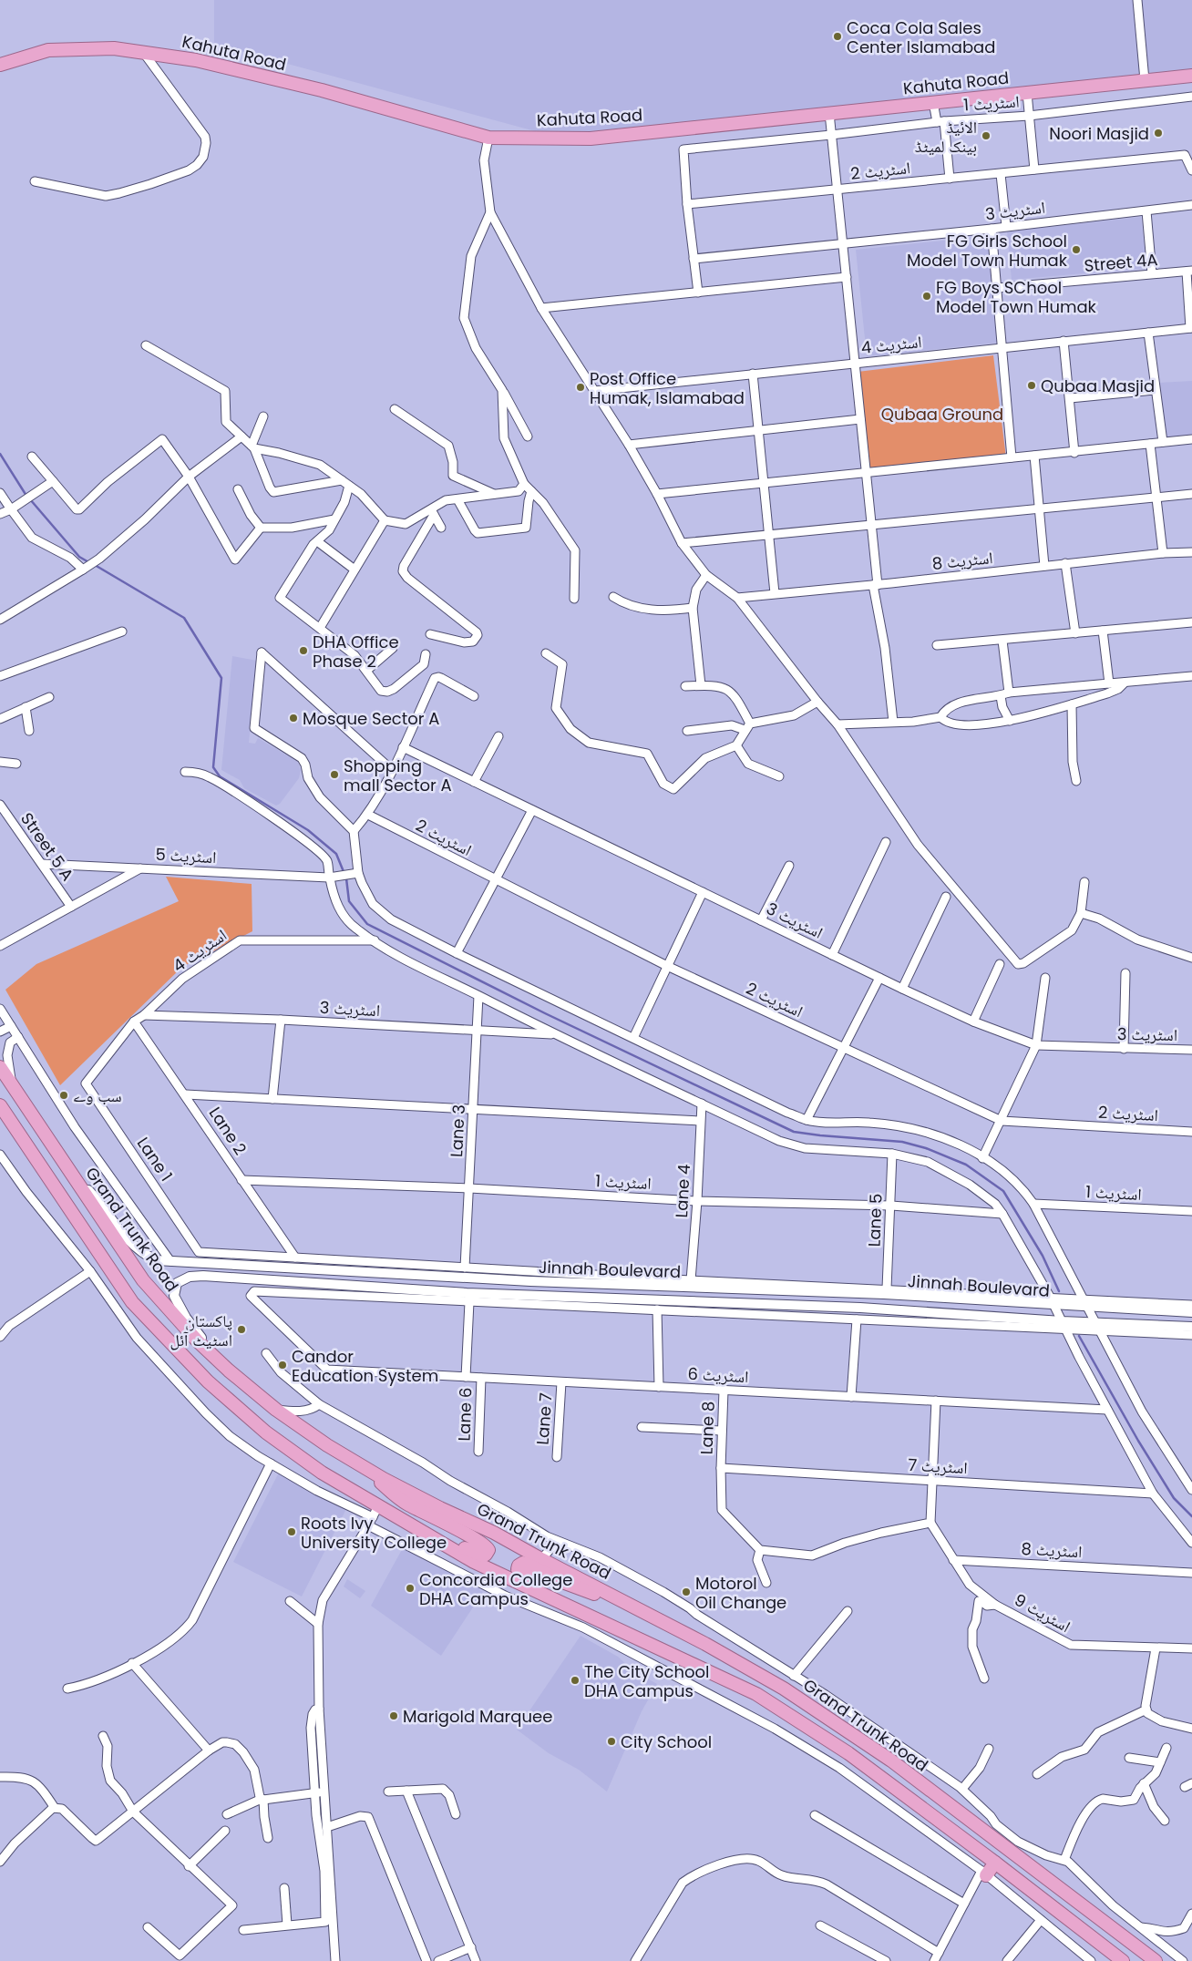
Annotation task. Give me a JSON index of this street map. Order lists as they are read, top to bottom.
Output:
{
  "streets": {
    "highway": ["Kahuta Road", "Grand Trunk Road"],
    "street": [
      "اسٹریٹ 1",
      "اسٹریٹ 2",
      "اسٹریٹ 3",
      "Street 4A",
      "اسٹریٹ 4",
      "اسٹریٹ 8",
      "Street 5 A",
      "اسٹریٹ 5",
      "Lane 2",
      "Lane 3",
      "Lane 1",
      "Lane 4",
      "Lane 5",
      "Jinnah Boulevard",
      "اسٹریٹ 6",
      "Lane 6",
      "Lane 7",
      "Lane 8",
      "اسٹریٹ 7",
      "اسٹریٹ 9"
    ]
  },
  "crossings": [
    ["اسٹریٹ 1", "اسٹریٹ 2"],
    ["اسٹریٹ 1", "Lane 2"],
    ["اسٹریٹ 1", "Lane 3"],
    ["اسٹریٹ 1", "Lane 4"],
    ["اسٹریٹ 1", "Lane 5"],
    ["اسٹریٹ 3", "اسٹریٹ 4"],
    ["اسٹریٹ 3", "Lane 3"],
    ["اسٹریٹ 4", "Lane 2"],
    ["اسٹریٹ 4", "Lane 1"],
    ["اسٹریٹ 8", "اسٹریٹ 9"],
    ["Street 5 A", "اسٹریٹ 5"],
    ["Lane 2", "Lane 1"],
    ["Grand Trunk Road", "Jinnah Boulevard"],
    ["اسٹریٹ 6", "Lane 6"],
    ["اسٹریٹ 6", "Lane 7"],
    ["اسٹریٹ 6", "Lane 8"],
    ["Lane 8", "اسٹریٹ 7"]
  ],
  "parks": ["Qubaa Ground"],
  "places": [
    "Coca Cola Sales Center Islamabad",
    "Noori Masjid",
    "الائیڈ بینک لمیٹڈ",
    "FG Girls School Model Town Humak",
    "FG Boys SChool Model Town Humak",
    "Qubaa Masjid",
    "Post Office Humak, Islamabad",
    "DHA Office Phase 2",
    "Mosque Sector A",
    "Shopping mall Sector A",
    "سب وے",
    "پاکستان اسٹیٹ آئل",
    "Candor Education System",
    "Roots Ivy University College",
    "Concordia College DHA Campus",
    "Motorol Oil Change",
    "The City School DHA Campus",
    "Marigold Marquee",
    "City School"
  ]
}
